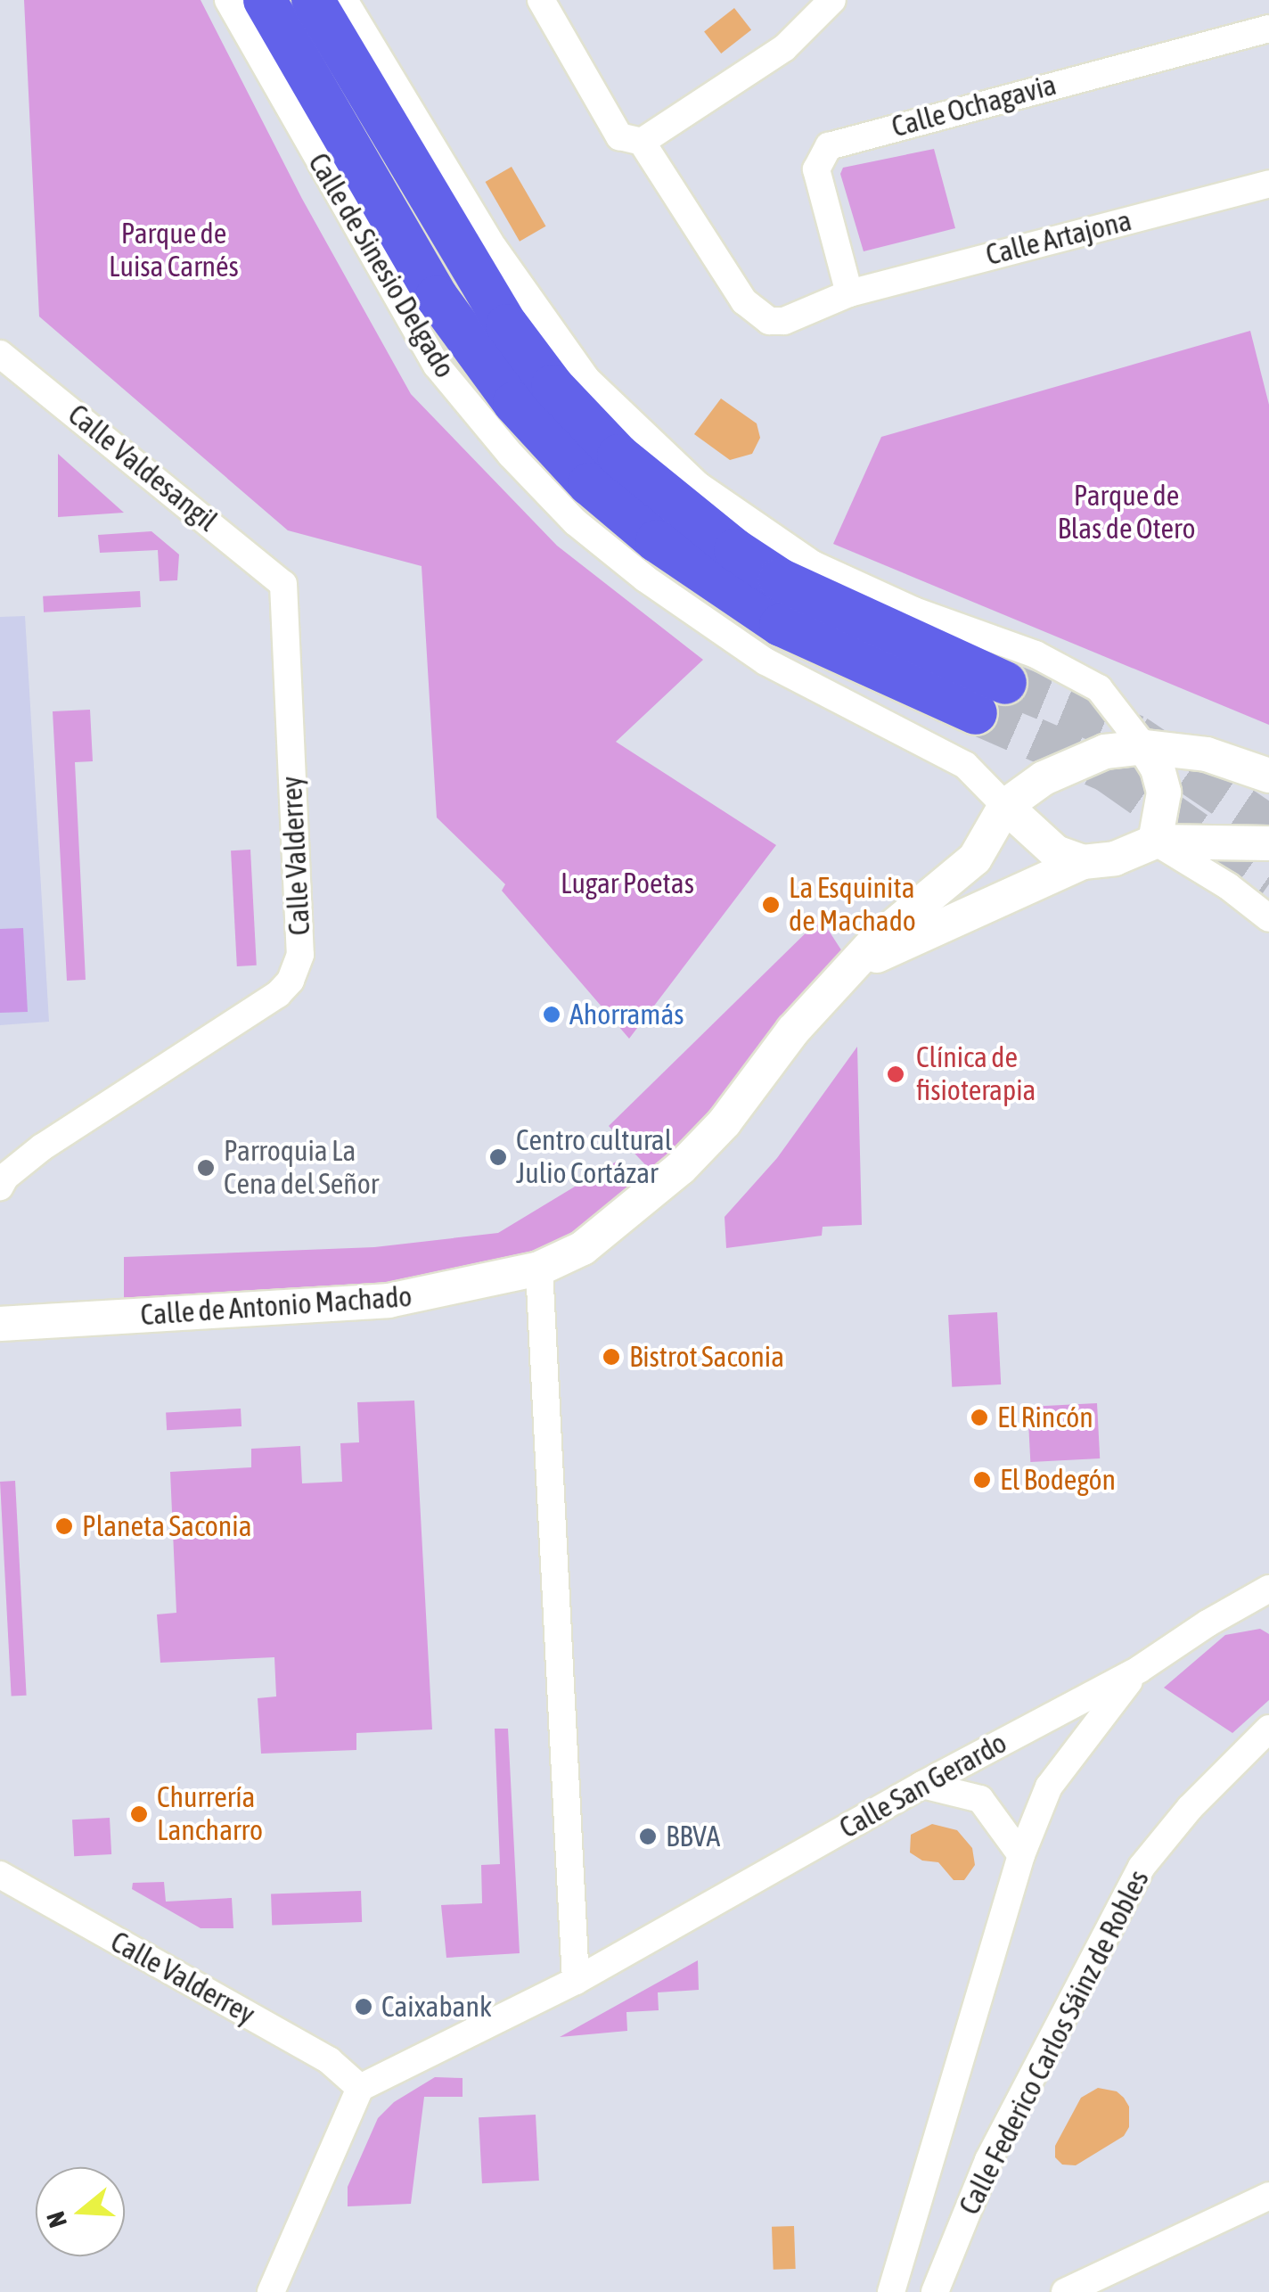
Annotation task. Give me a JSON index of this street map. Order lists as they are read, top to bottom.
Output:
{
  "streets": {
    "main road": ["Calle de Sinesio Delgado"],
    "street": [
      "Calle Ochagavia",
      "Calle Artajona",
      "Calle Valdesangil",
      "Calle Valderrey",
      "Calle de Antonio Machado",
      "Calle San Gerardo",
      "Calle Federico Carlos Sáinz de Robles"
    ]
  },
  "crossings": [
    ["Calle Ochagavia", "Calle Artajona"],
    ["Calle de Sinesio Delgado", "Calle de Antonio Machado"],
    ["Calle Valdesangil", "Calle Valderrey"],
    ["Calle Valderrey", "Calle San Gerardo"],
    ["Calle San Gerardo", "Calle Federico Carlos Sáinz de Robles"]
  ],
  "parks": ["Parque de Luisa Carnés", "Parque de Blas de Otero", "Lugar Poetas"],
  "places": [
    "La Esquinita de Machado",
    "Ahorramás",
    "Clínica de fisioterapia",
    "Centro cultural Julio Cortázar",
    "Parroquia La Cena del Señor",
    "Bistrot Saconia",
    "El Rincón",
    "El Bodegón",
    "Planeta Saconia",
    "Churrería Lancharro",
    "BBVA",
    "Caixabank"
  ],
  "north": "left"
}
